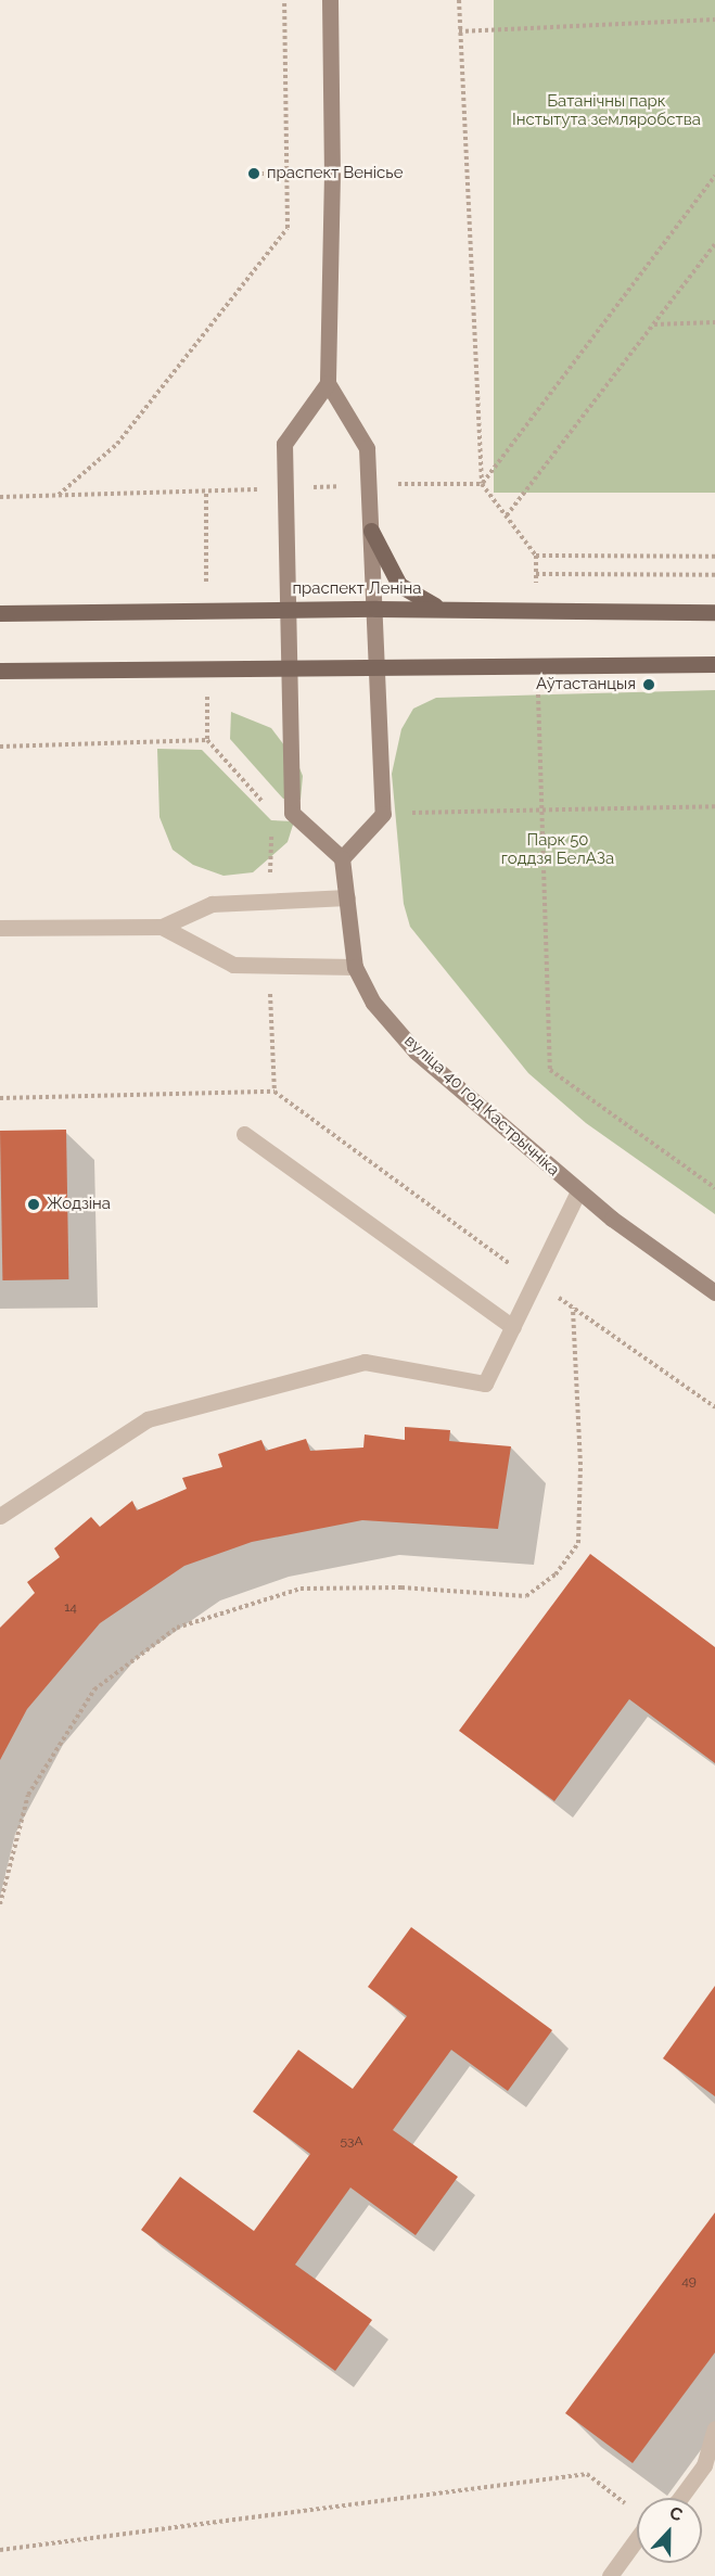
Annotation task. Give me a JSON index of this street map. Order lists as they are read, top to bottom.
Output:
{
  "streets": {
    "main road": ["праспект Леніна", "вуліца 40 год Кастрычніка"]
  },
  "parks": ["Батанічны парк Інстытута земляробства", "Парк 50 годдзя БелАЗа"],
  "places": ["праспект Венісье", "Аўтастанцыя", "Жодзіна"],
  "house_numbers": ["14", "53А", "49"],
  "north": "top"
}
